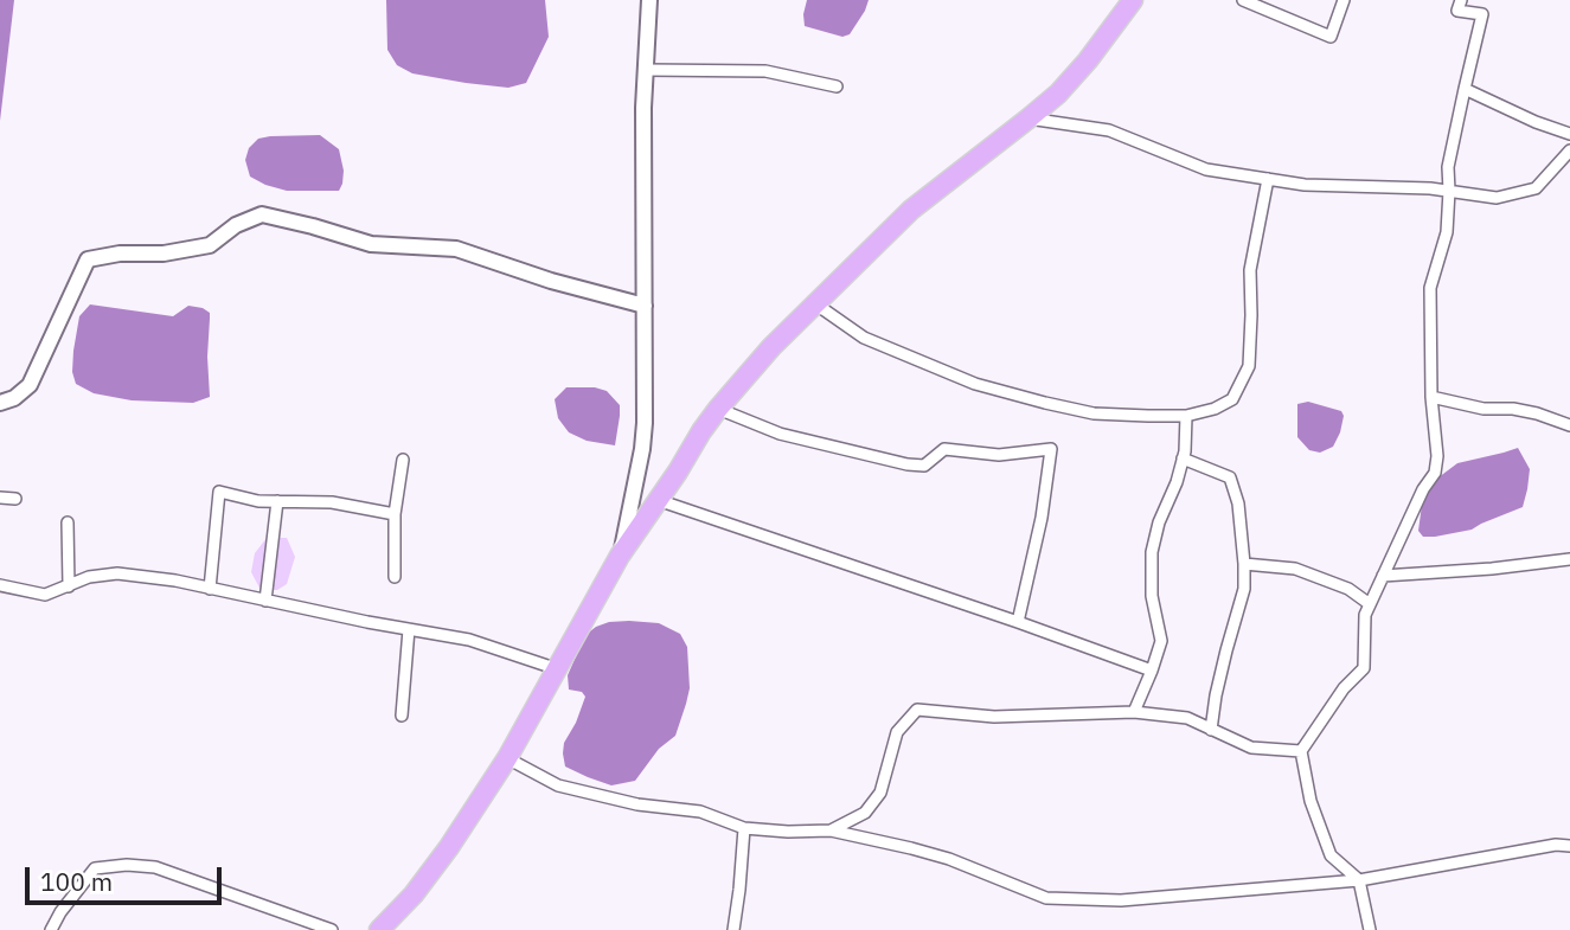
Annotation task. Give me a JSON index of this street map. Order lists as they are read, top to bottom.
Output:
{
  "scale_bar": "100 m"
}
